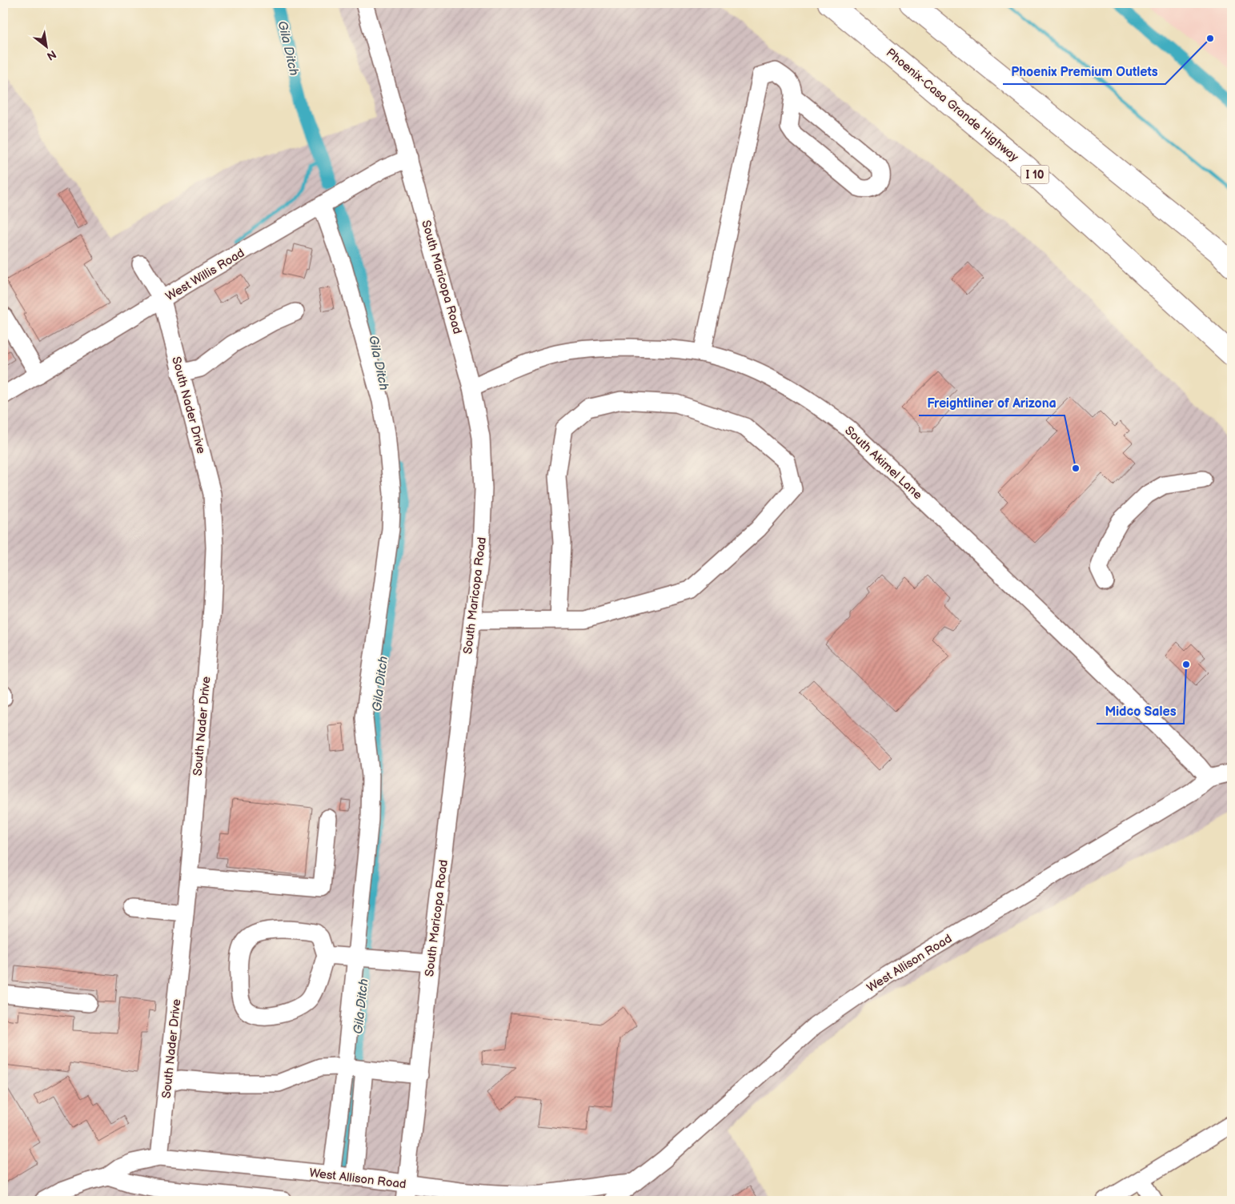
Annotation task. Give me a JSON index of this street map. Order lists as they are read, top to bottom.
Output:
{
  "streets": {
    "highway": ["Phoenix-Casa Grande Highway", "I 10"],
    "street": [
      "West Willis Road",
      "South Maricopa Road",
      "South Nader Drive",
      "South Akimel Lane",
      "West Allison Road"
    ]
  },
  "crossings": [
    ["West Willis Road", "South Maricopa Road"],
    ["West Willis Road", "South Nader Drive"],
    ["South Maricopa Road", "South Akimel Lane"],
    ["South Maricopa Road", "West Allison Road"],
    ["South Nader Drive", "West Allison Road"],
    ["South Akimel Lane", "West Allison Road"]
  ],
  "water": ["Gila Ditch"],
  "places": ["Phoenix Premium Outlets", "Freightliner of Arizona", "Midco Sales"],
  "north": "bottom right"
}
